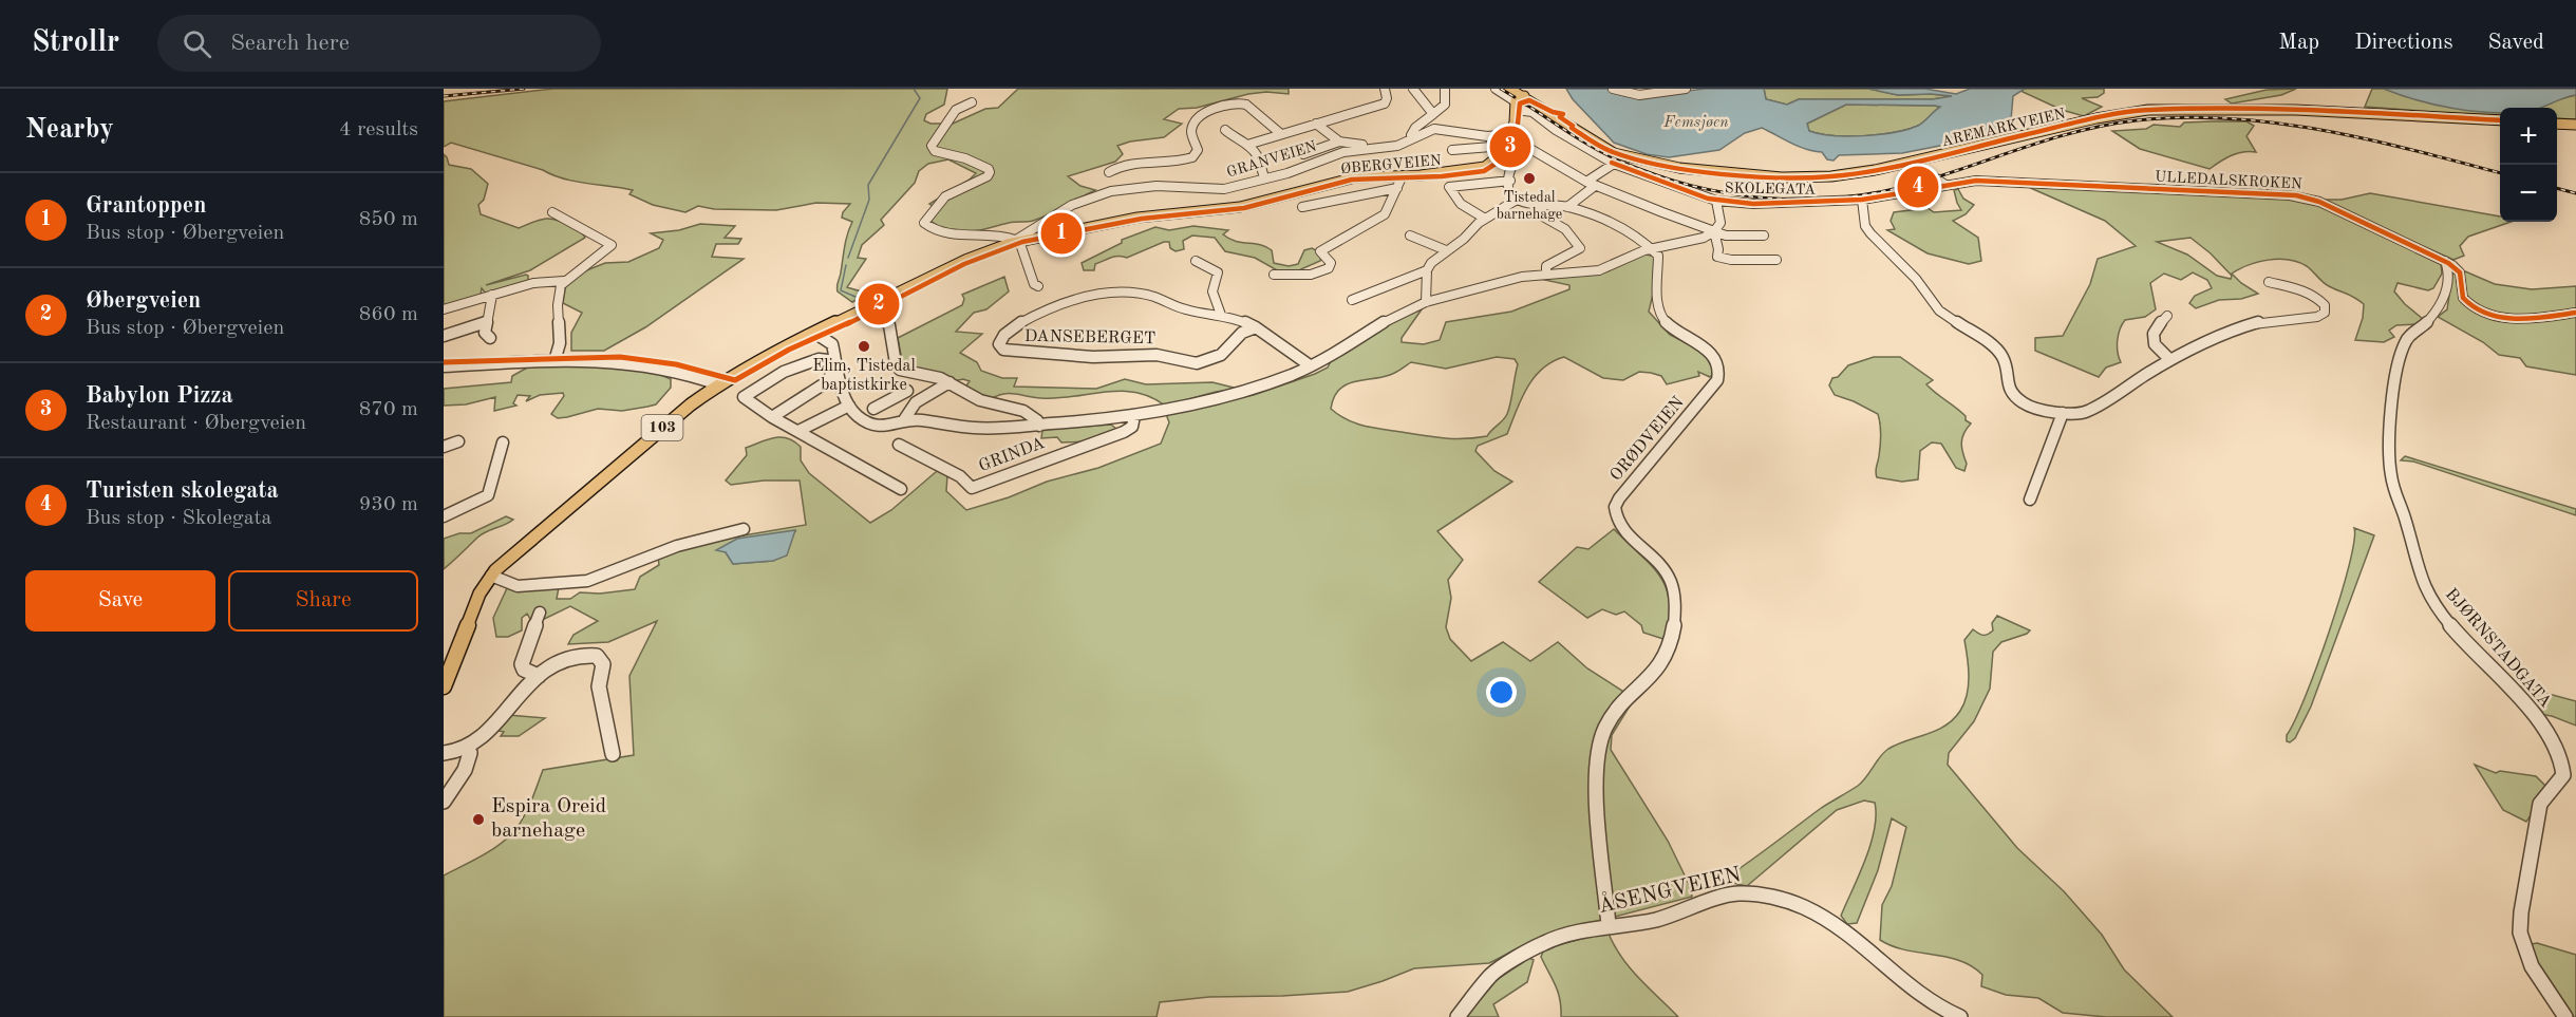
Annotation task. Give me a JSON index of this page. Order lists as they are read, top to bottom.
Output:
{
  "streets": {
    "main road": ["AREMARKVEIEN", "ØBERGVEIEN", "103"],
    "street": [
      "GRANVEIEN",
      "ULLEDALSKROKEN",
      "SKOLEGATA",
      "DANSEBERGET",
      "ORØDVEIEN",
      "GRINDA",
      "BJØRNSTADGATA",
      "ÅSENGVEIEN"
    ]
  },
  "crossings": [
    ["AREMARKVEIEN", "SKOLEGATA"],
    ["GRANVEIEN", "ØBERGVEIEN"],
    ["ULLEDALSKROKEN", "SKOLEGATA"],
    ["ULLEDALSKROKEN", "BJØRNSTADGATA"],
    ["ORØDVEIEN", "ÅSENGVEIEN"]
  ],
  "water": ["Femsjøen"],
  "places": ["Tistedal barnehage", "Elim, Tistedal baptistkirke", "Espira Oreid barnehage"],
  "page": {
    "header": "Strollr",
    "search": "Search here",
    "nav": ["Map", "Directions", "Saved"],
    "heading": ["Nearby", "4 results"],
    "map_buttons": ["+", "−"],
    "pins": [
      "3",
      "4",
      "1",
      "2"
    ],
    "list": [
      {
        "mark": "1",
        "name": "Grantoppen",
        "note": "Bus stop · Øbergveien",
        "value": "850 m"
      },
      {
        "mark": "2",
        "name": "Øbergveien",
        "note": "Bus stop · Øbergveien",
        "value": "860 m"
      },
      {
        "mark": "3",
        "name": "Babylon Pizza",
        "note": "Restaurant · Øbergveien",
        "value": "870 m"
      },
      {
        "mark": "4",
        "name": "Turisten skolegata",
        "note": "Bus stop · Skolegata",
        "value": "930 m"
      }
    ],
    "buttons": ["Save", "Share"]
  }
}
